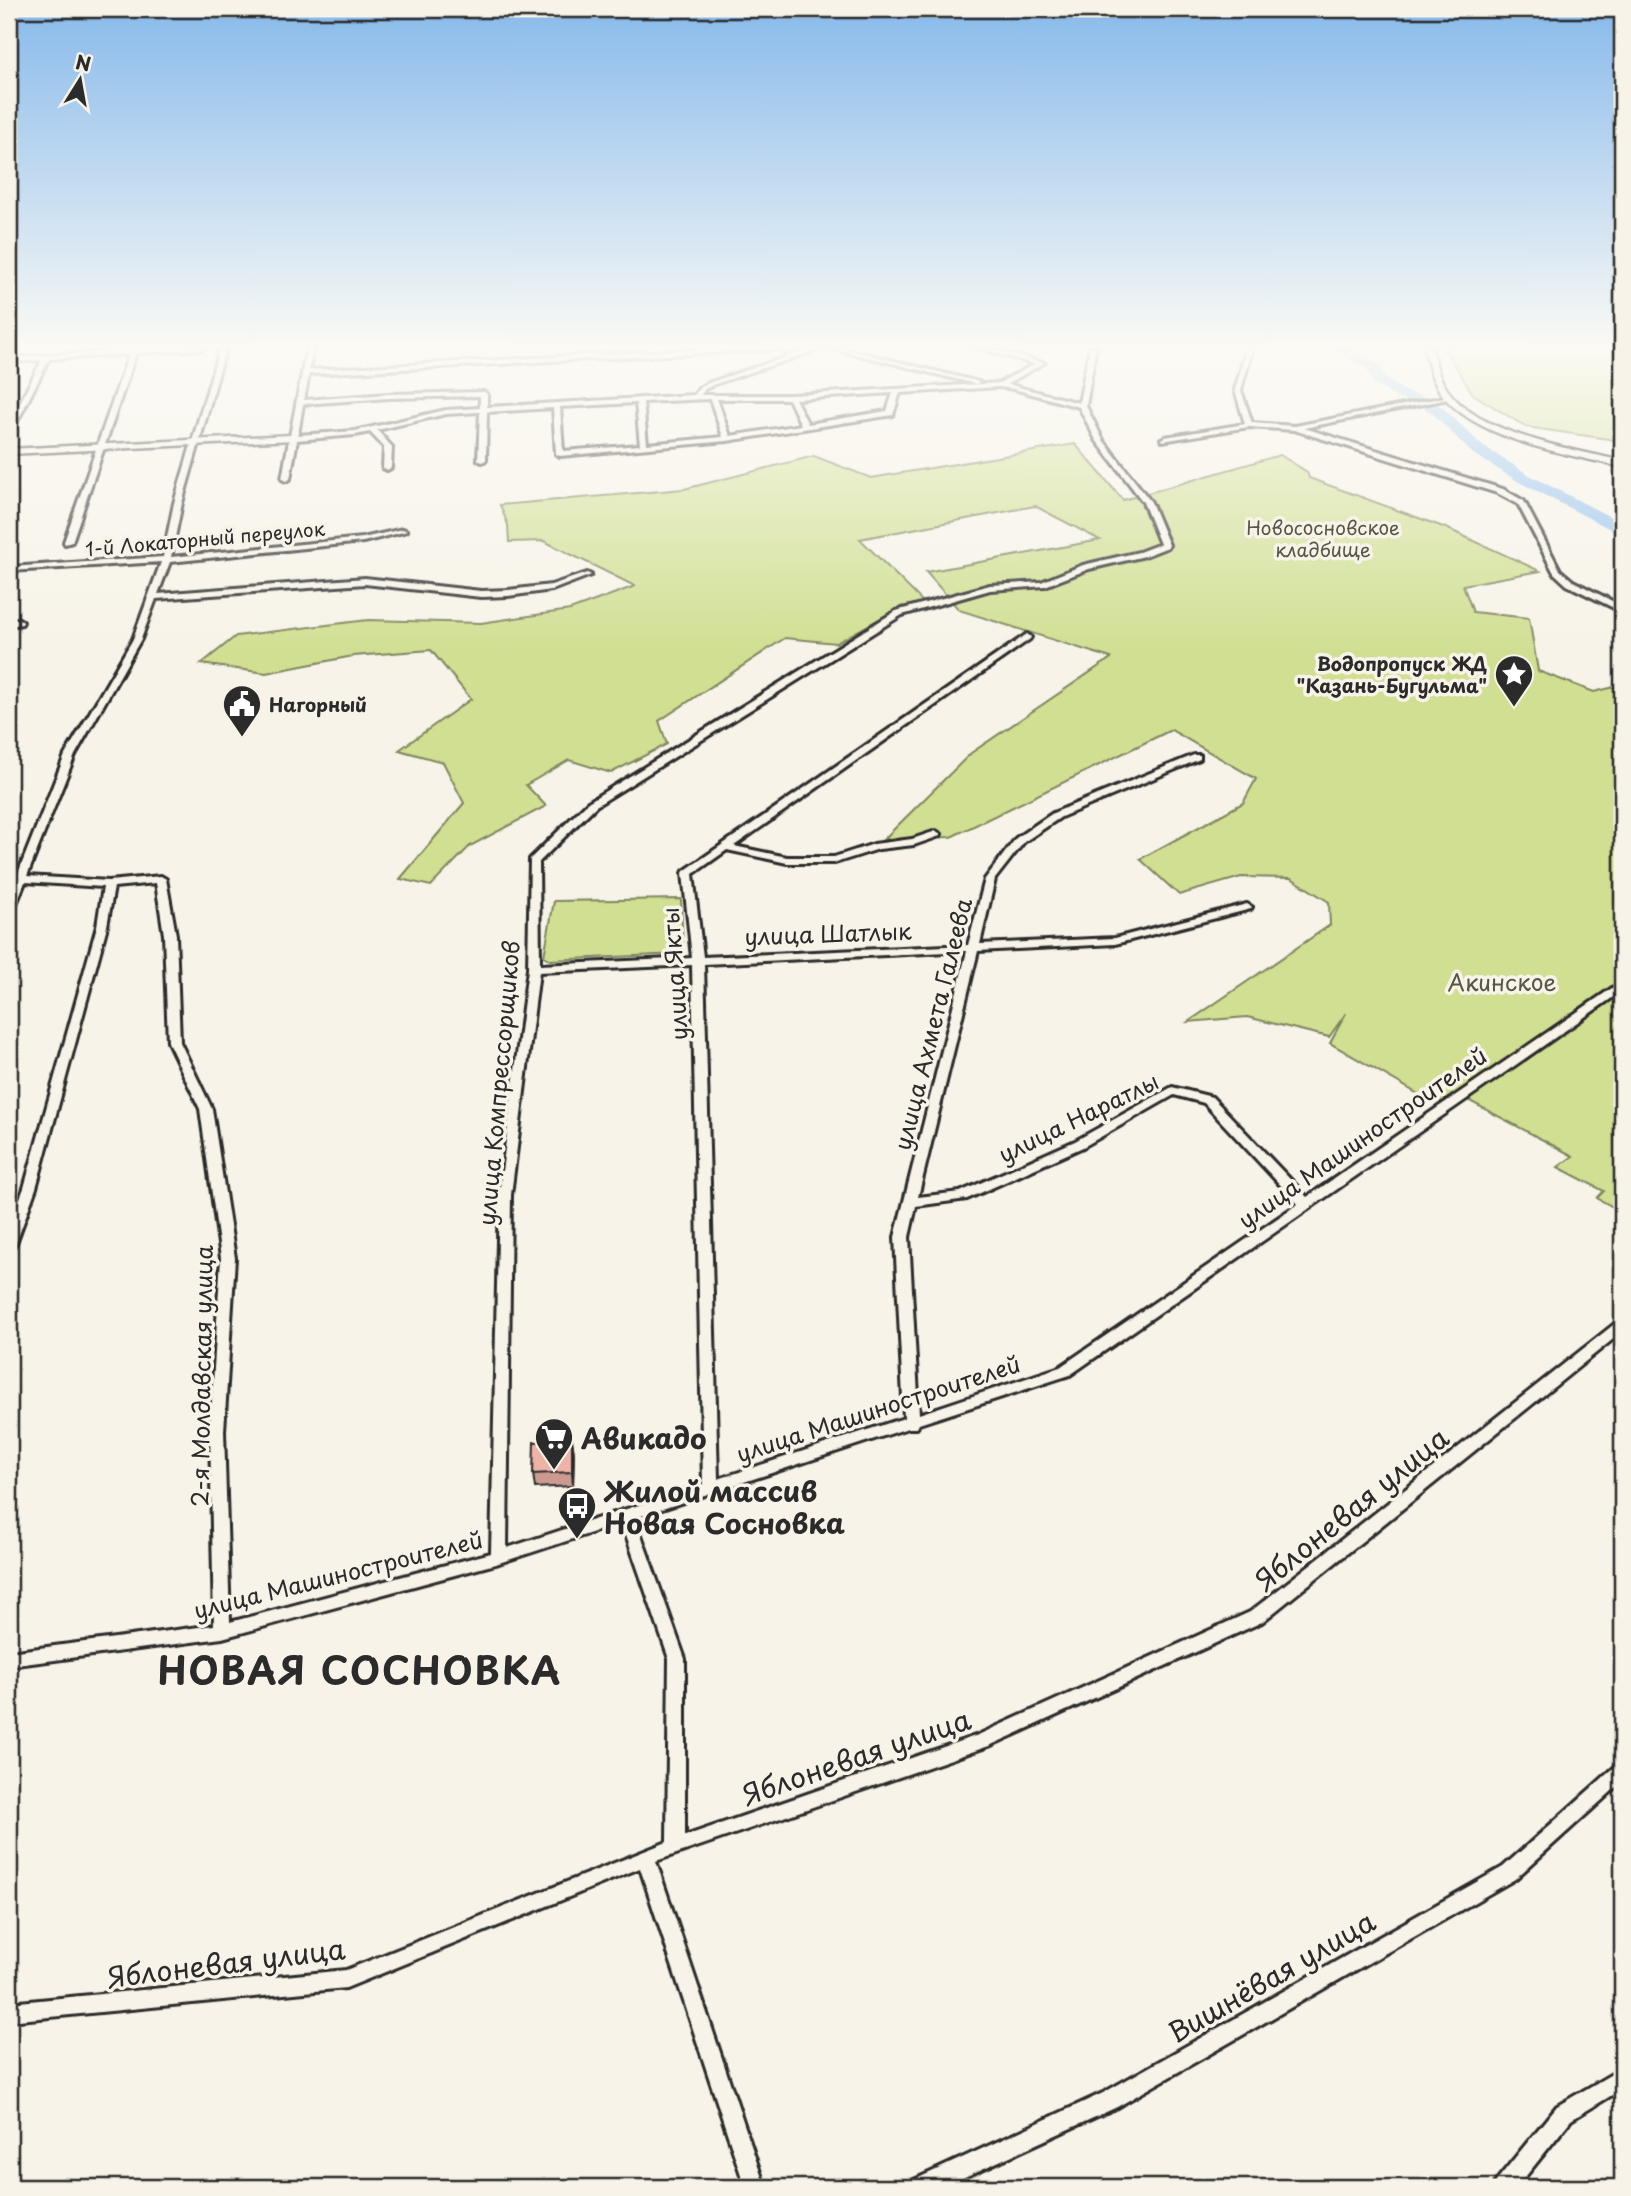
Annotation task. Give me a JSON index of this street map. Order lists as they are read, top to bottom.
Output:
{
  "streets": {
    "street": [
      "1-й Локаторный переулок",
      "улица Шатлык",
      "улица Якты",
      "улица Ахмета Галеева",
      "улица Компрессорщиков",
      "улица Наратлы",
      "улица Машиностроителей",
      "2-я Молдавская улица",
      "Яблоневая улица",
      "Вишнёвая улица"
    ]
  },
  "crossings": [
    ["улица Шатлык", "улица Якты"],
    ["улица Шатлык", "улица Ахмета Галеева"],
    ["улица Шатлык", "улица Компрессорщиков"],
    ["улица Якты", "улица Машиностроителей"],
    ["улица Ахмета Галеева", "улица Наратлы"],
    ["улица Ахмета Галеева", "улица Машиностроителей"],
    ["улица Компрессорщиков", "улица Машиностроителей"],
    ["улица Наратлы", "улица Машиностроителей"],
    ["улица Машиностроителей", "2-я Молдавская улица"]
  ],
  "districts": ["НОВАЯ СОСНОВКА"],
  "parks": ["Новососновское кладбище", "Акинское"],
  "places": {
    "place": ["Водопропуск ЖД \"Казань-Бугульма\""],
    "public building": ["Нагорный"],
    "supermarket": ["Авикадо"],
    "bus stop": ["Жилой массив Новая Сосновка"]
  },
  "north": "top"
}
